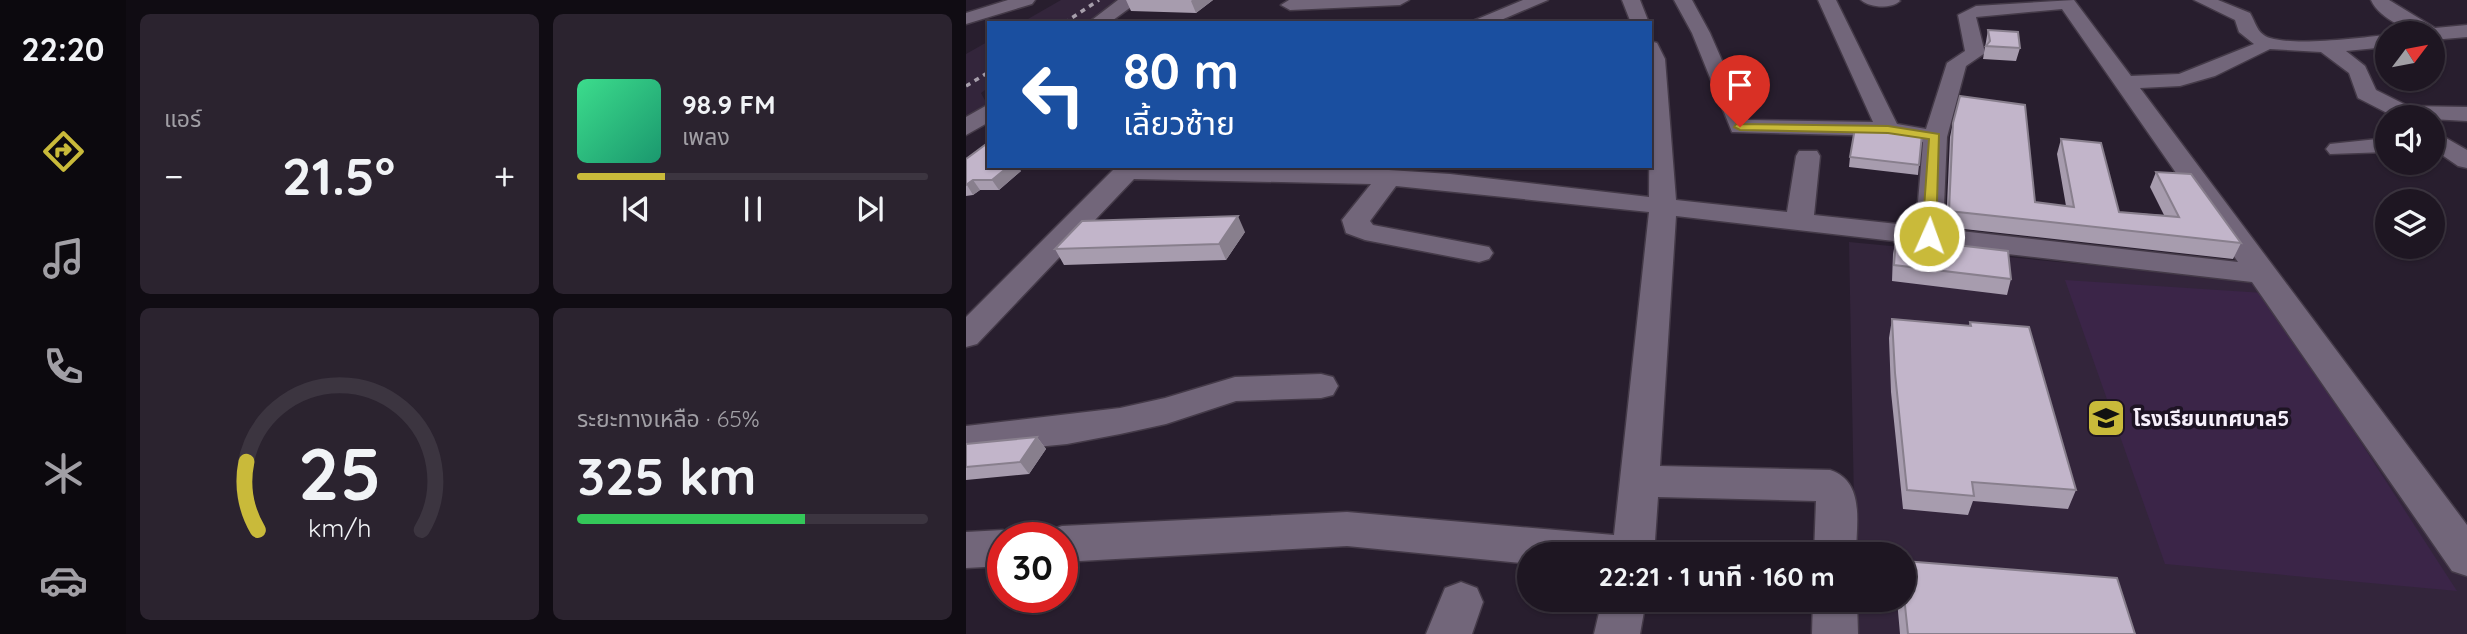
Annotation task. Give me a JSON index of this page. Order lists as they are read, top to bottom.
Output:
{
  "places": {
    "school or university": ["โรงเรียนเทศบาล5"]
  },
  "north": "top right",
  "page": {
    "tabs": "22:20",
    "tile": [
      "แอร์",
      ["ระยะทางเหลือ · 65%", "325 km"]
    ],
    "turn": ["80 m", "เลี้ยวซ้าย"],
    "song": ["98.9 FM", "เพลง"],
    "heat": ["−", "21.5°", "+"],
    "limit": "30",
    "trip": "22:21 · 1 นาที · 160 m",
    "gauge": ["25", "km/h"]
  }
}
